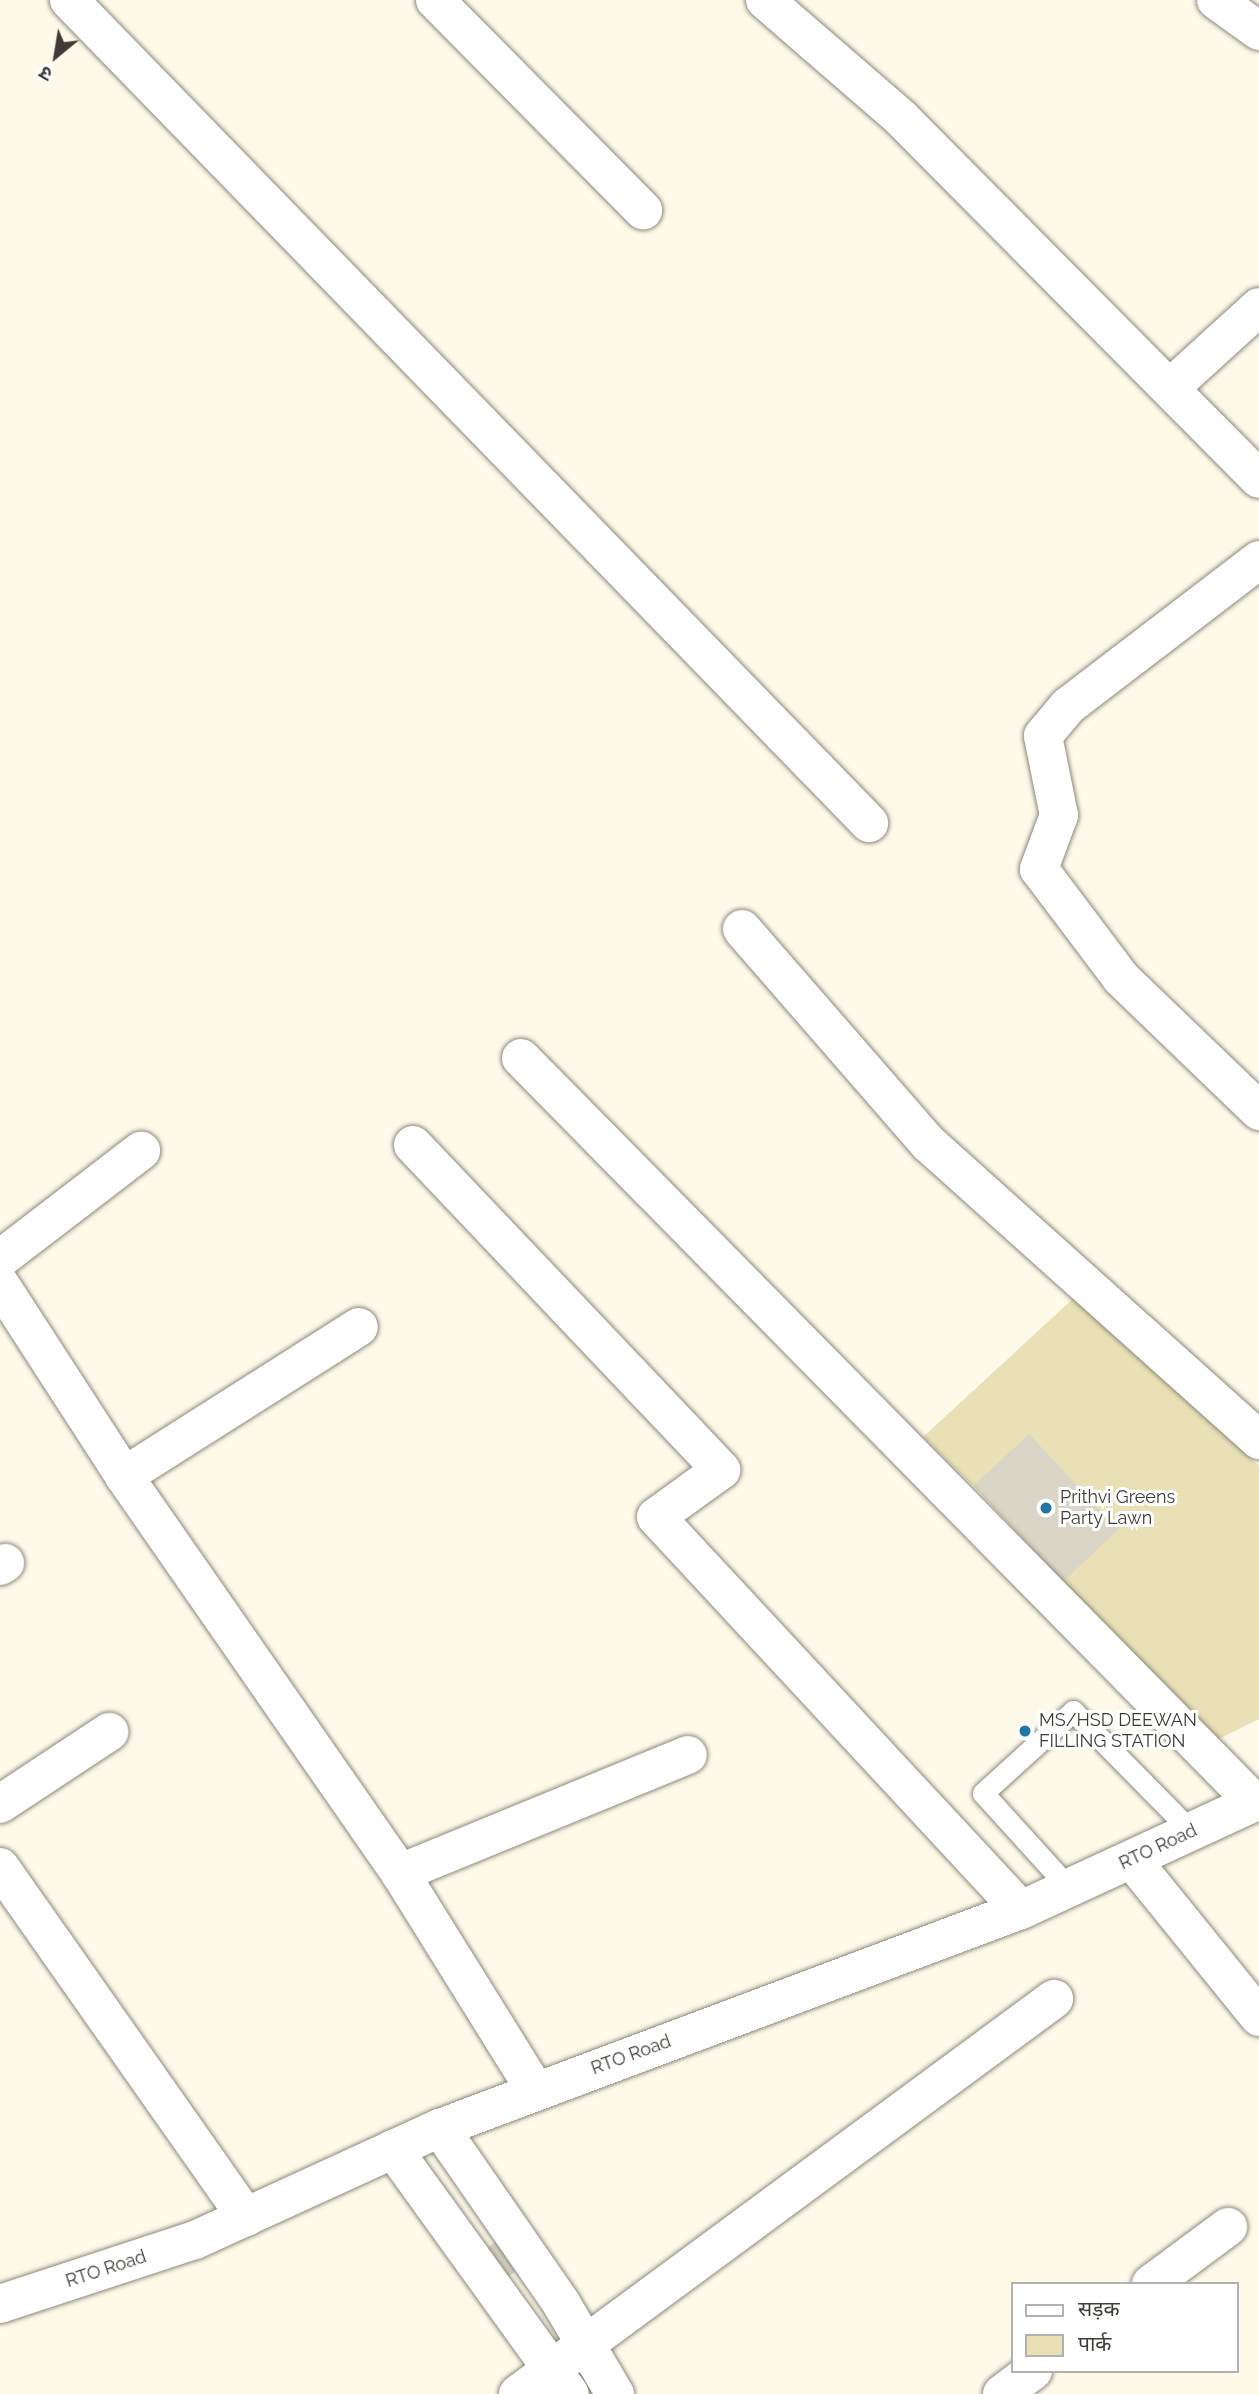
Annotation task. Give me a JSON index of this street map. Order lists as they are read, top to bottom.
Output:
{
  "streets": {
    "street": ["RTO Road"]
  },
  "places": ["Prithvi Greens Party Lawn", "MS/HSD DEEWAN FILLING STATION"],
  "legend": ["सड़क", "पार्क"],
  "north": "bottom left"
}
